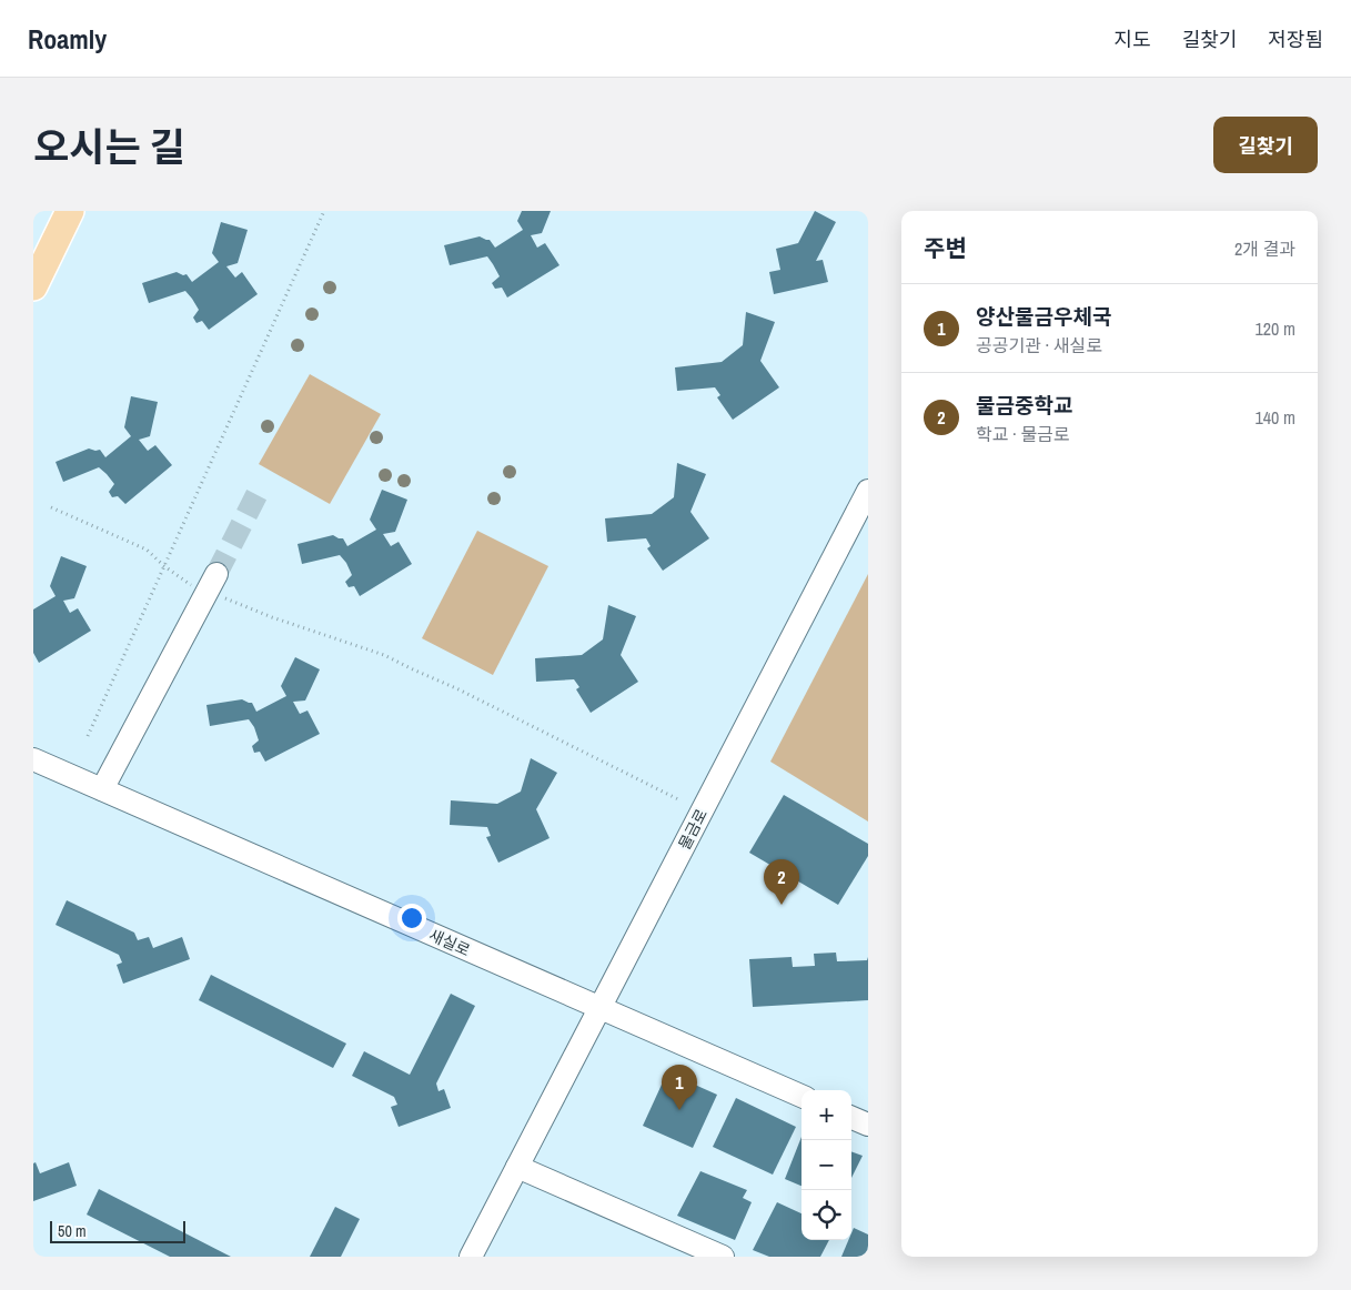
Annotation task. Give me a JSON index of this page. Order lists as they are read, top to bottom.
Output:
{
  "streets": {
    "street": ["물금로", "새실로"]
  },
  "crossings": [
    ["물금로", "새실로"]
  ],
  "scale_bar": "50 m",
  "page": {
    "header": "Roamly",
    "nav": ["지도", "길찾기", "저장됨"],
    "title": "오시는 길",
    "buttons": "길찾기",
    "heading": ["주변", "2개 결과"],
    "list": [
      {
        "mark": "1",
        "name": "양산물금우체국",
        "note": "공공기관 · 새실로",
        "value": "120 m"
      },
      {
        "mark": "2",
        "name": "물금중학교",
        "note": "학교 · 물금로",
        "value": "140 m"
      }
    ],
    "pins": ["2", "1"],
    "map_buttons": ["+", "−"],
    "scale": "50 m"
  }
}
